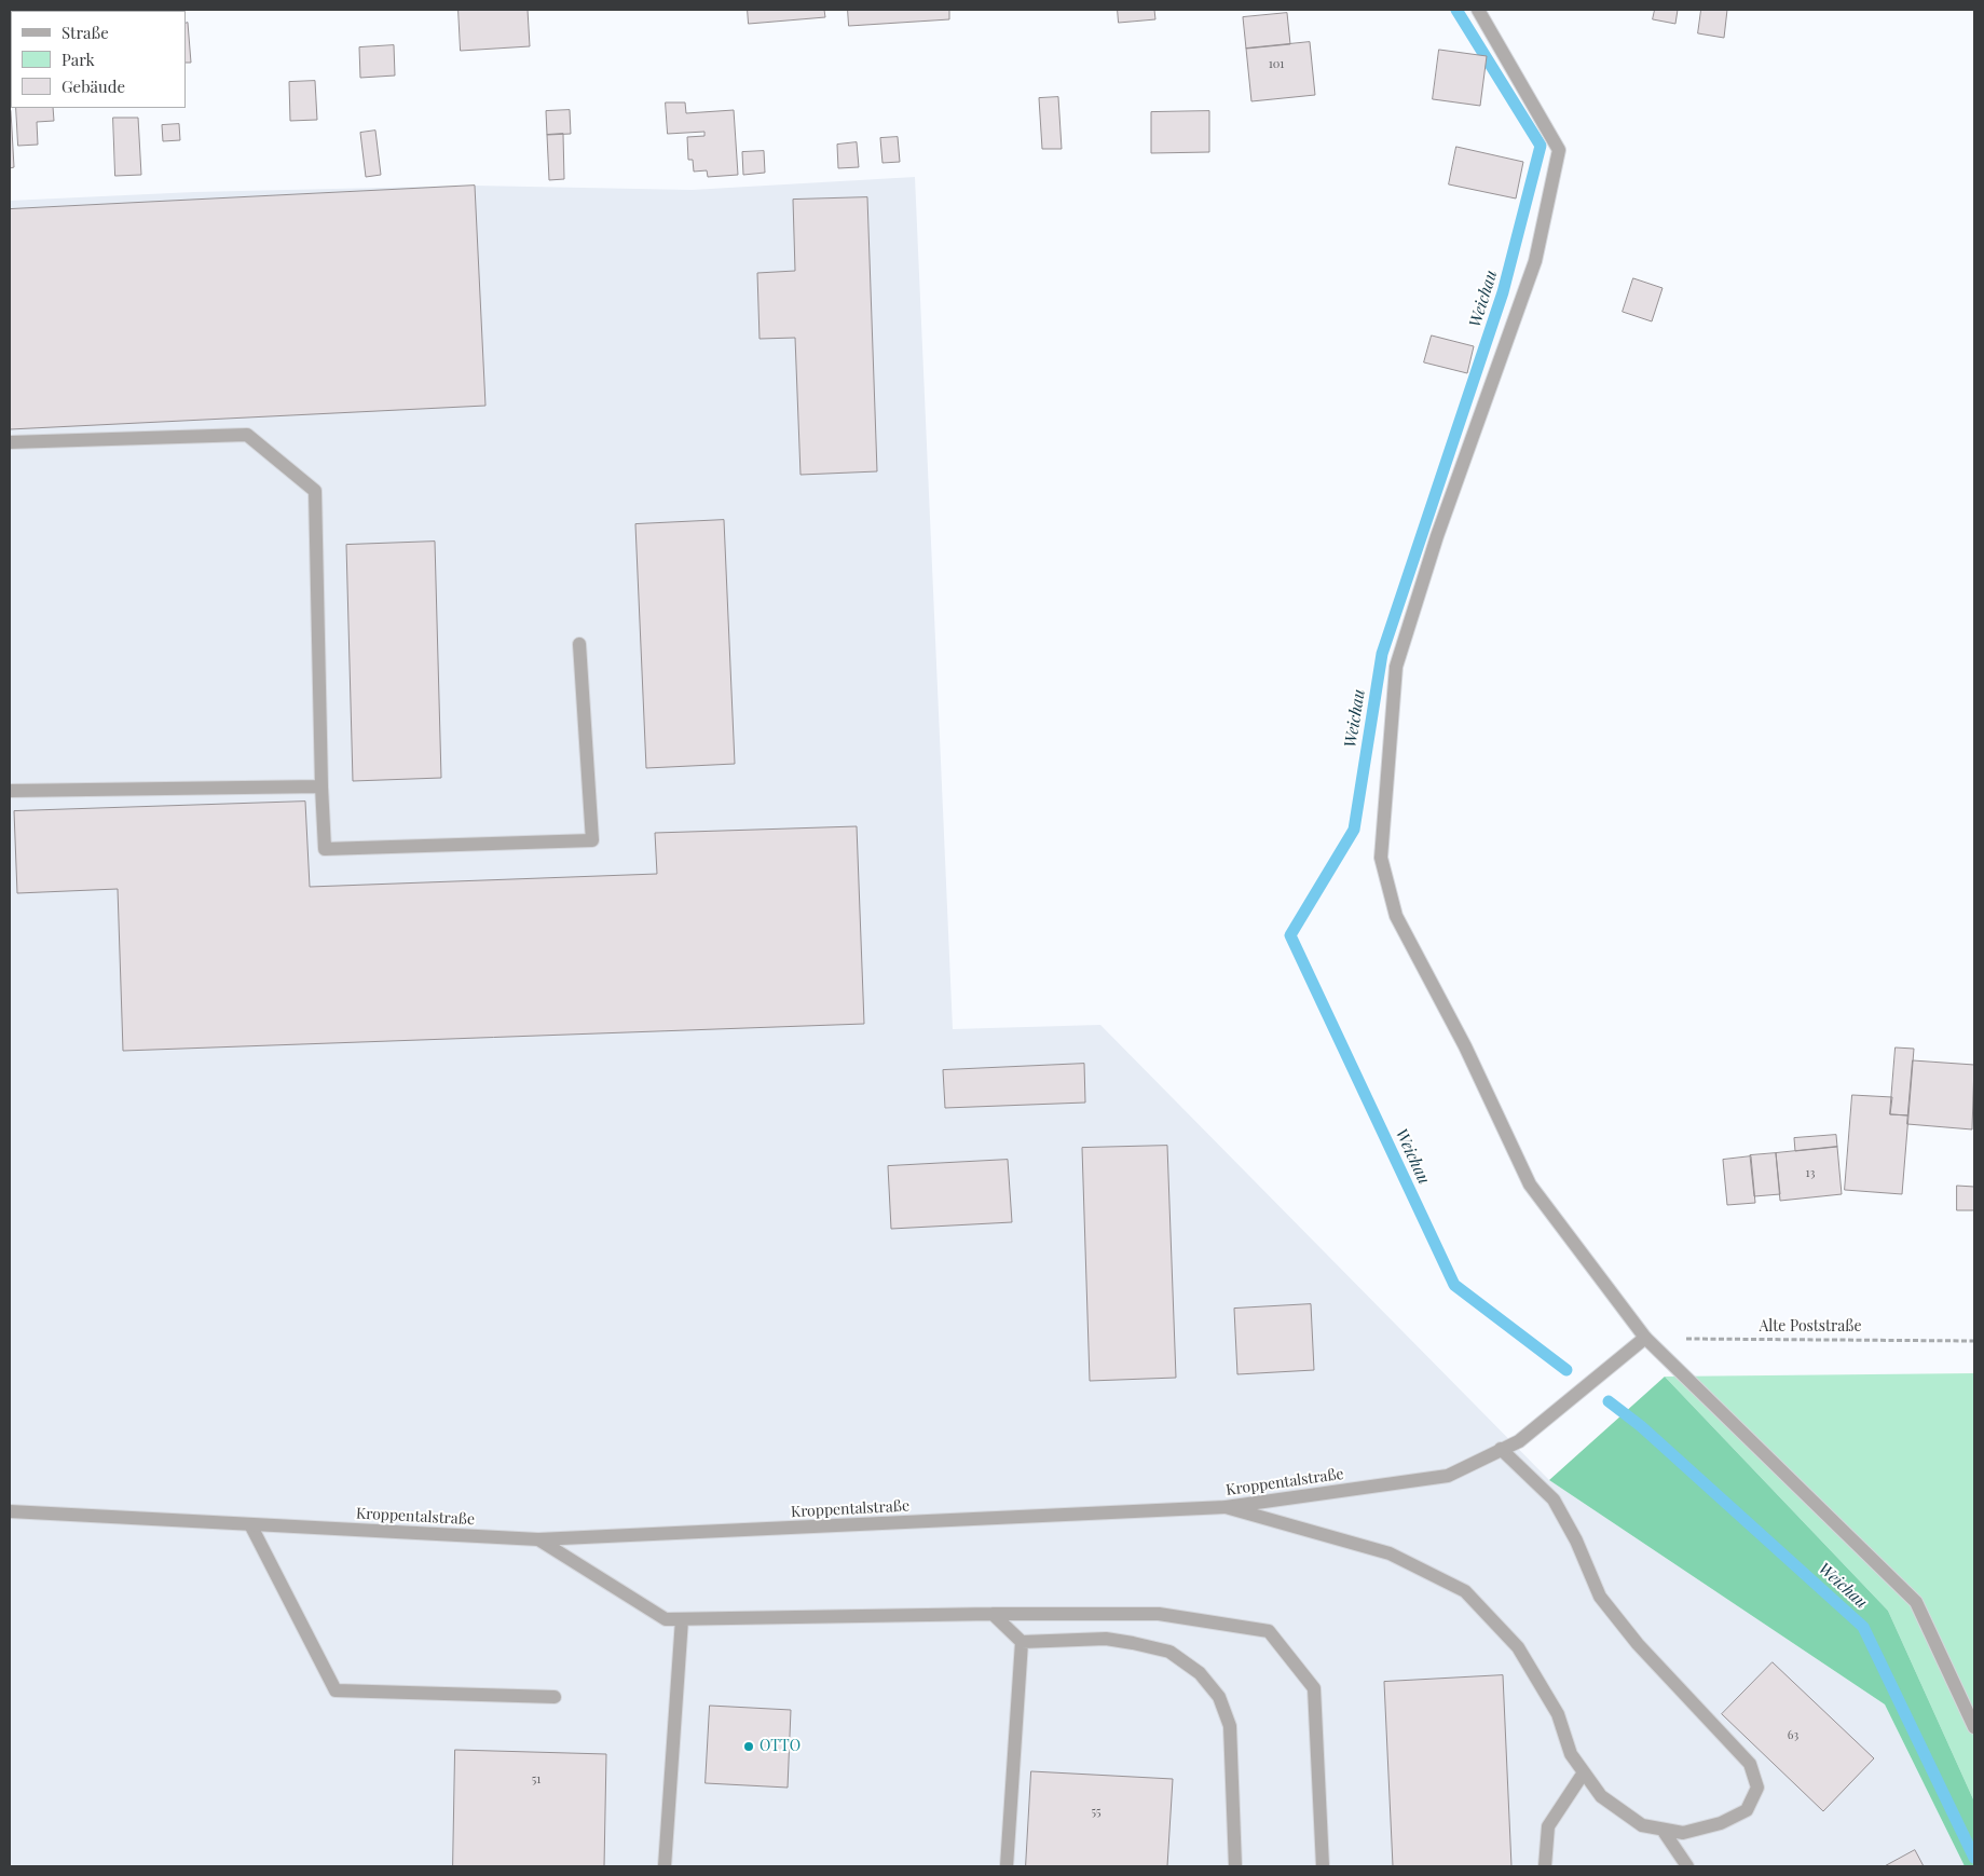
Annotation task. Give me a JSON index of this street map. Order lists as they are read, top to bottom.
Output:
{
  "streets": {
    "street": ["Kroppentalstraße"],
    "path": ["Alte Poststraße"]
  },
  "crossings": [
    ["Alte Poststraße", "Kroppentalstraße"]
  ],
  "water": ["Weichau"],
  "places": ["OTTO"],
  "house_numbers": [
    "101",
    "13",
    "63",
    "51",
    "55"
  ],
  "legend": ["Straße", "Park", "Gebäude"]
}
